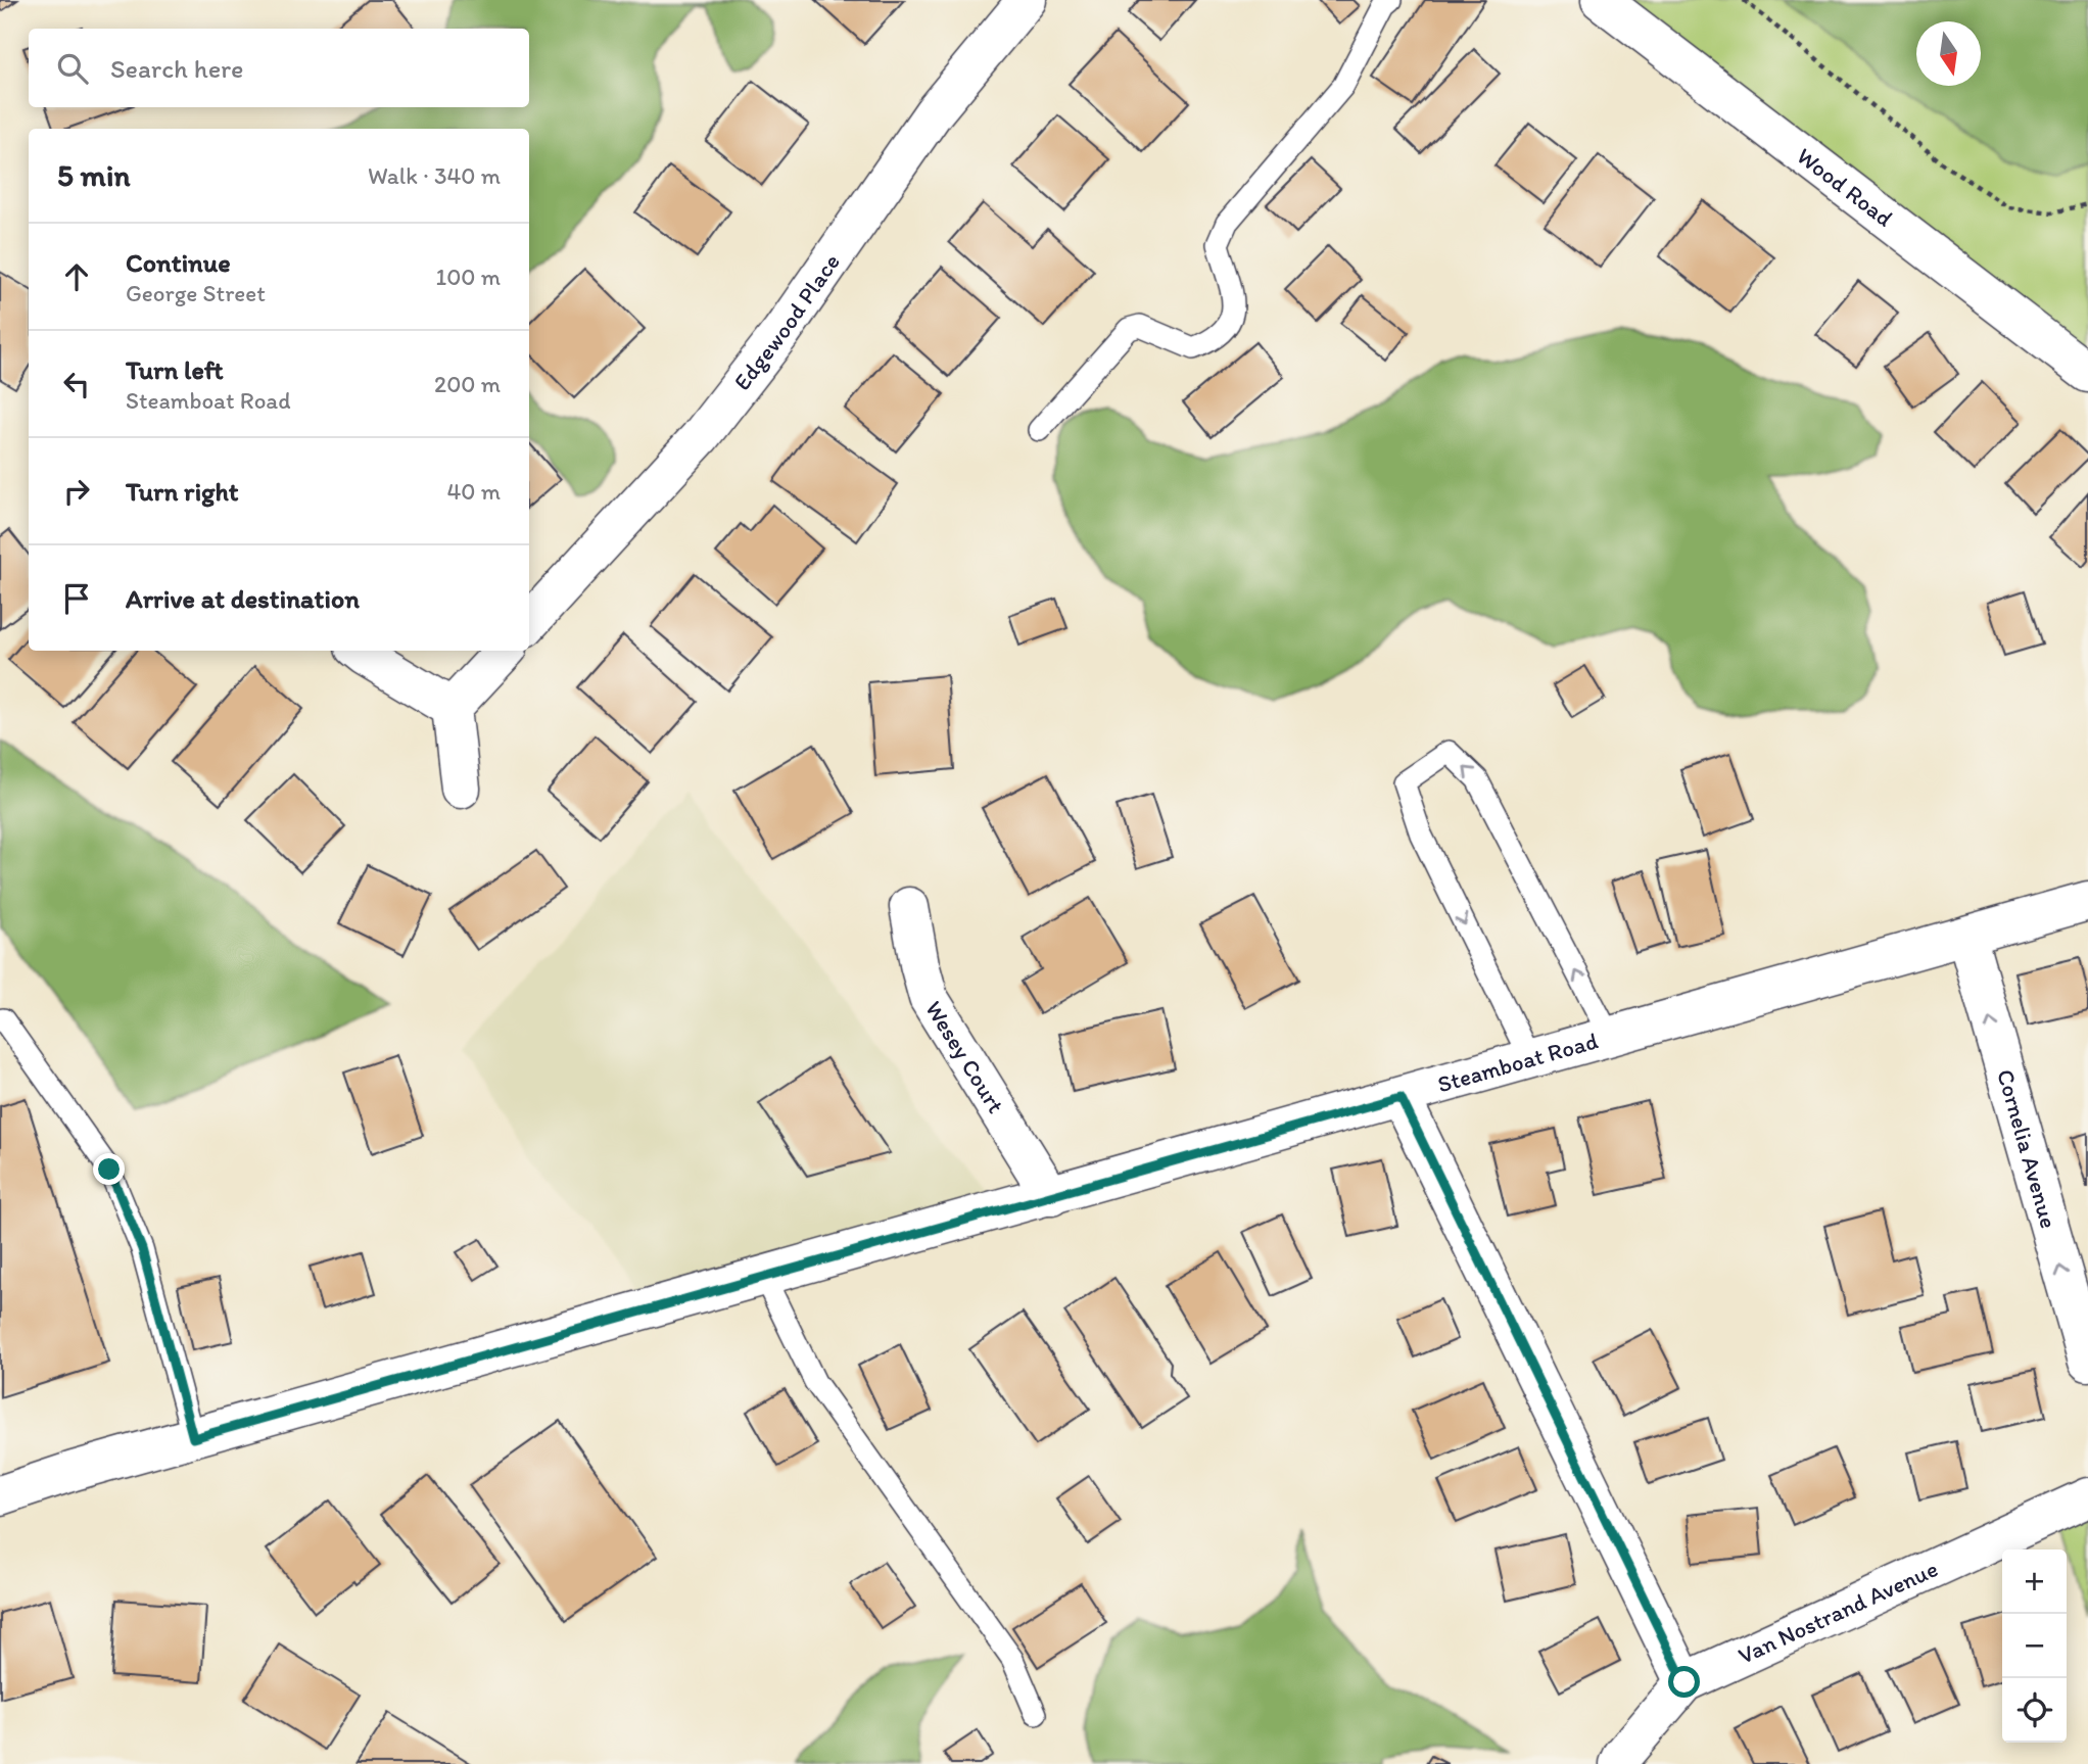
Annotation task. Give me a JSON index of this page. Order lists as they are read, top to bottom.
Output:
{
  "streets": {
    "street": [
      "Wood Road",
      "Edgewood Place",
      "Wesey Court",
      "Steamboat Road",
      "Cornelia Avenue",
      "Van Nostrand Avenue"
    ]
  },
  "crossings": [
    ["Wesey Court", "Steamboat Road"],
    ["Steamboat Road", "Cornelia Avenue"]
  ],
  "one_way": ["Cornelia Avenue"],
  "north": "bottom",
  "page": {
    "search": "Search here",
    "heading": ["5 min", "Walk · 340 m"],
    "list": [
      ["Continue", "George Street", "100 m"],
      ["Turn left", "Steamboat Road", "200 m"],
      ["Turn right", "40 m"],
      "Arrive at destination"
    ],
    "map_buttons": ["+", "−"]
  }
}
